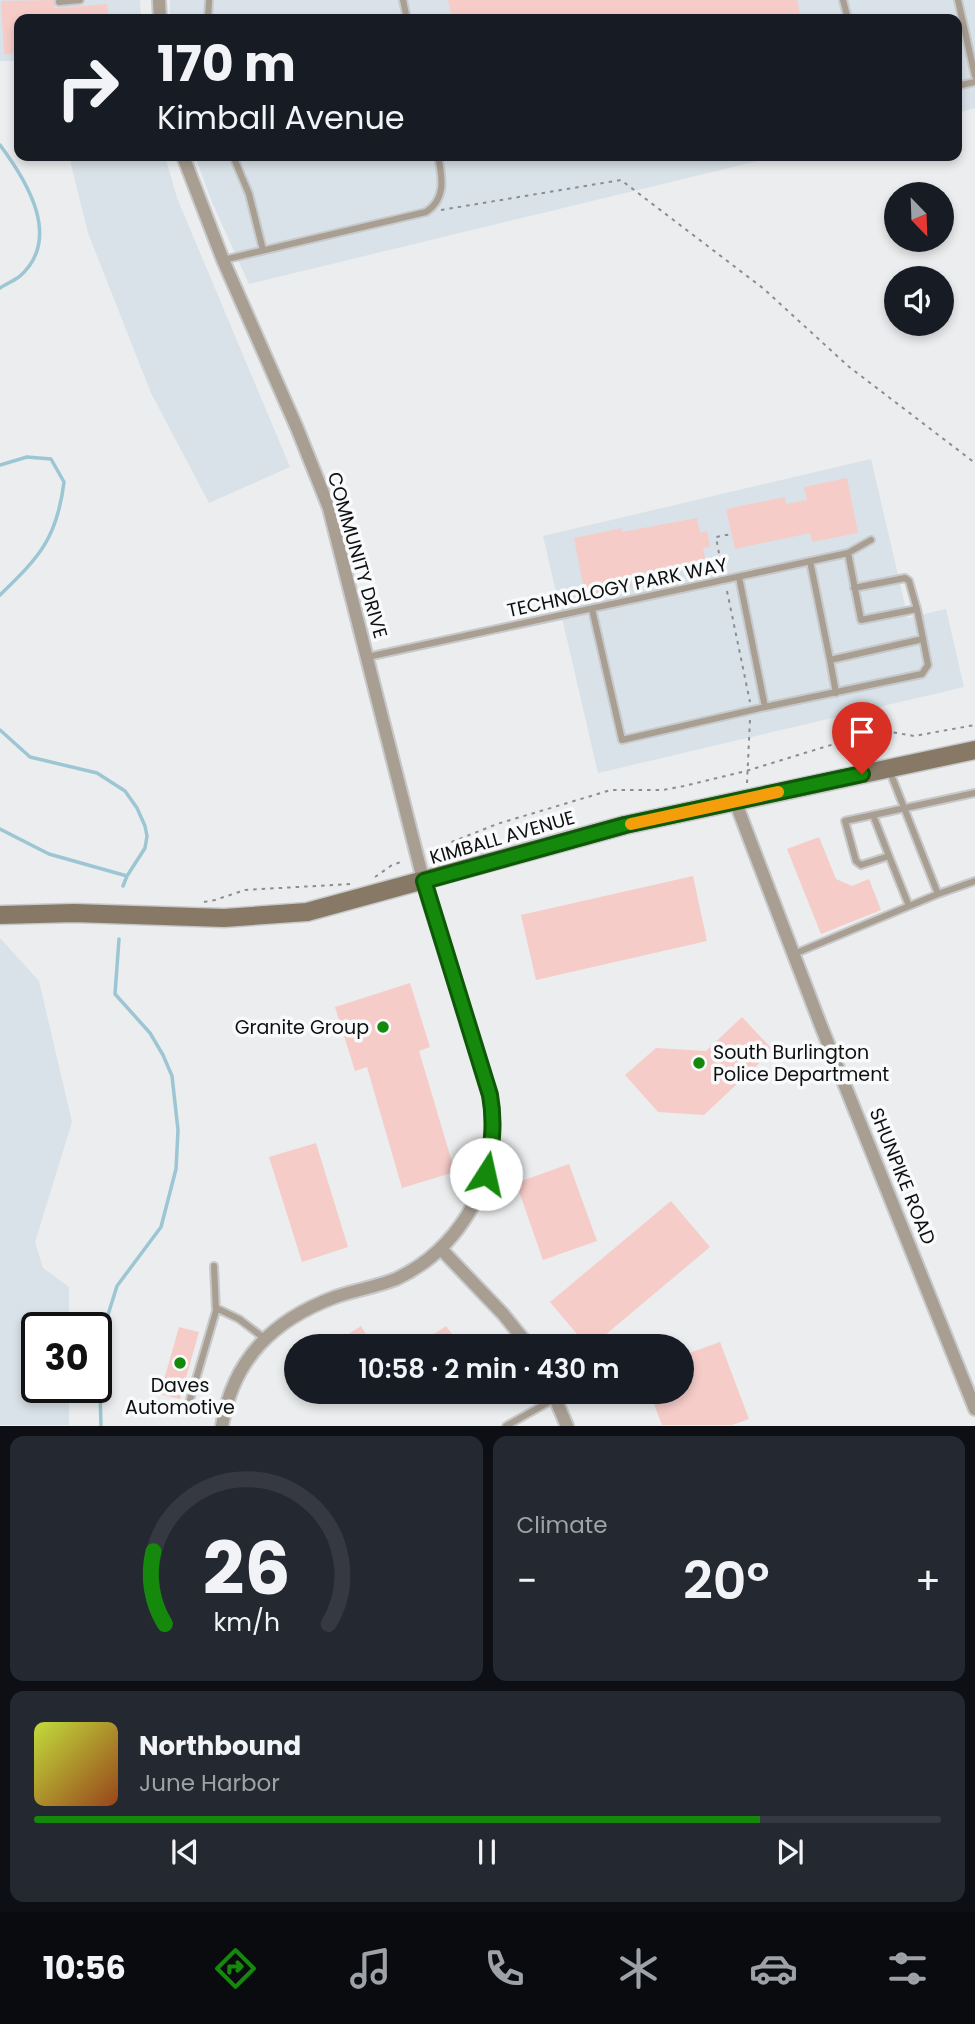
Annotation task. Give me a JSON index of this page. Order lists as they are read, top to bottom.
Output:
{
  "streets": {
    "main road": ["KIMBALL AVENUE"],
    "street": ["COMMUNITY DRIVE", "SHUNPIKE ROAD"],
    "lane": ["TECHNOLOGY PARK WAY"]
  },
  "crossings": [
    ["COMMUNITY DRIVE", "TECHNOLOGY PARK WAY"],
    ["COMMUNITY DRIVE", "KIMBALL AVENUE"],
    ["KIMBALL AVENUE", "SHUNPIKE ROAD"]
  ],
  "places": ["Granite Group", "South Burlington Police Department", "Daves Automotive"],
  "north": "bottom right",
  "page": {
    "turn": ["170 m", "Kimball Avenue"],
    "limit": "30",
    "trip": "10:58 · 2 min · 430 m",
    "tile": "Climate",
    "heat": ["−", "20°", "+"],
    "song": ["Northbound", "June Harbor"],
    "tabs": "10:56",
    "gauge": ["26", "km/h"]
  }
}
